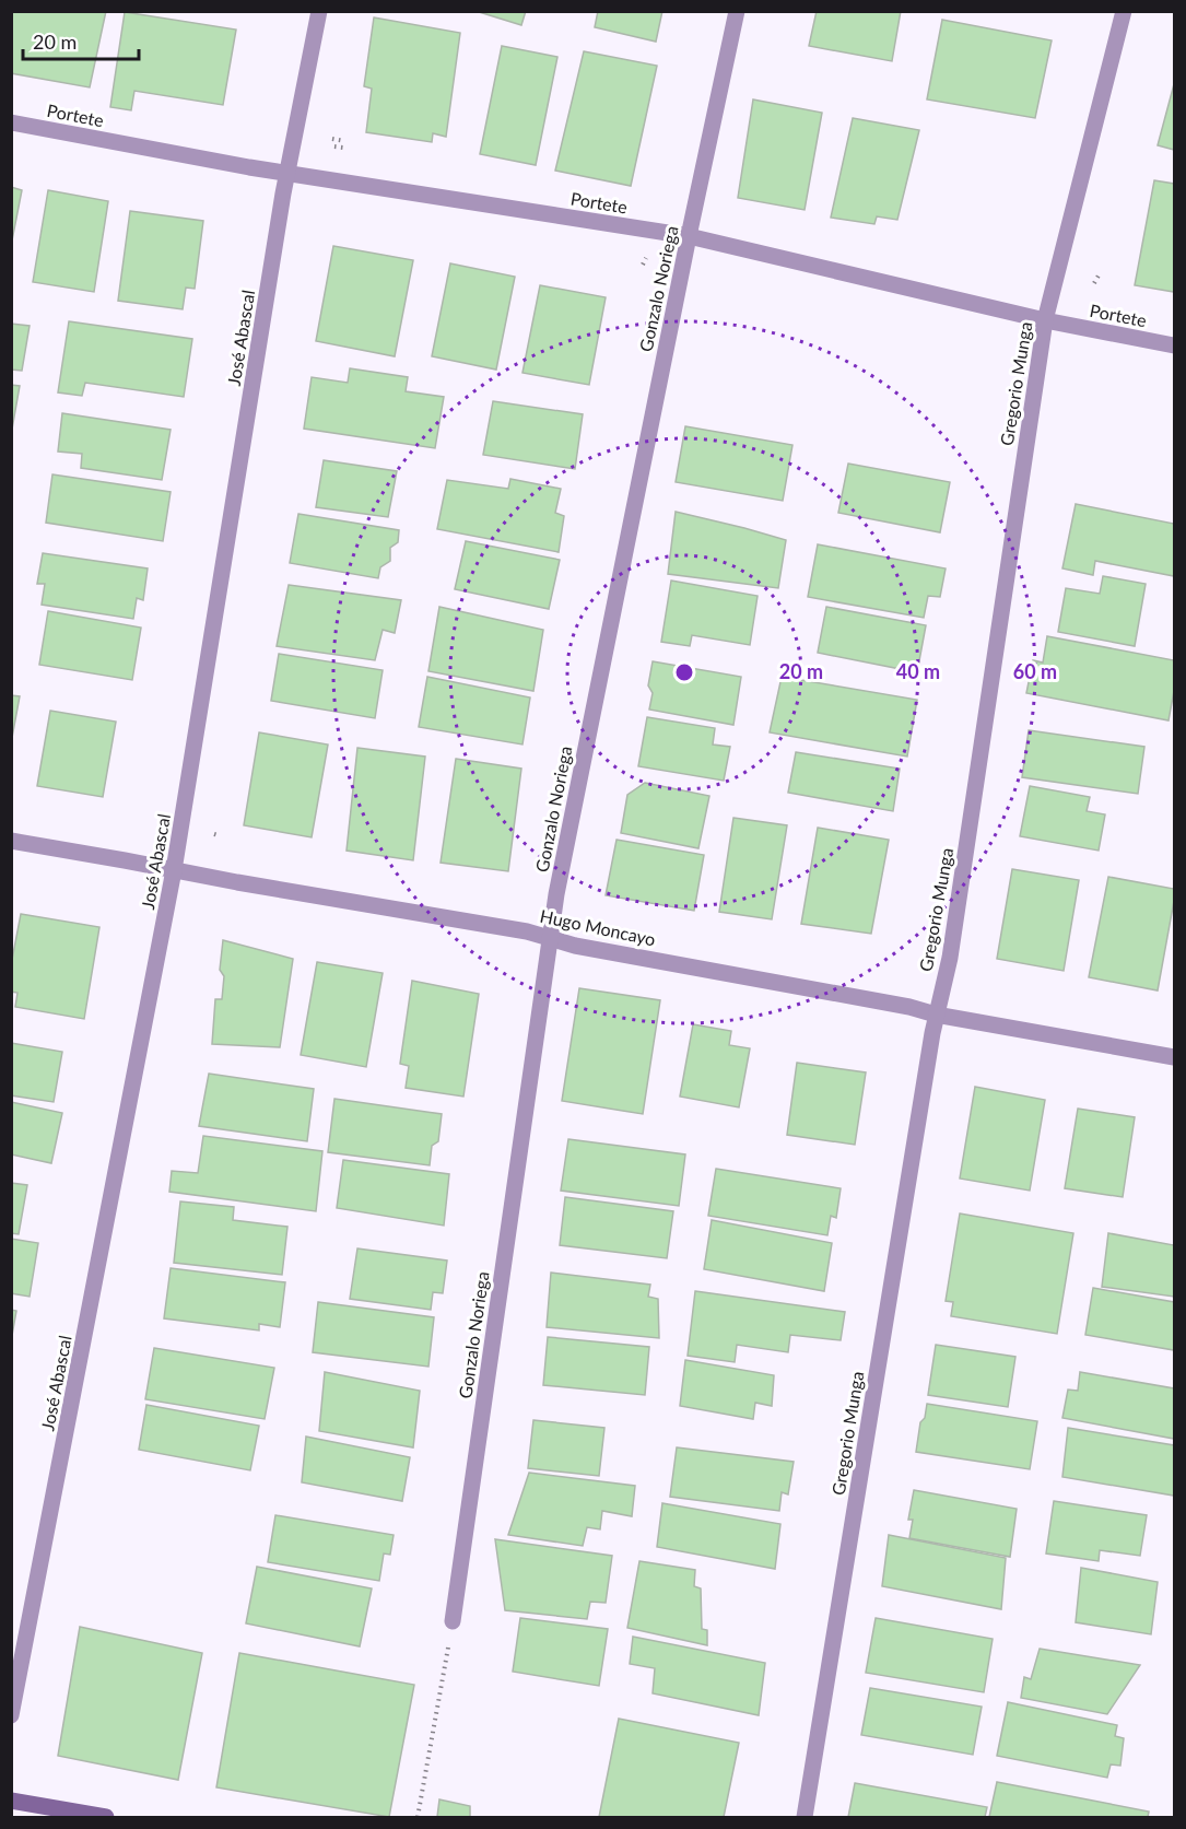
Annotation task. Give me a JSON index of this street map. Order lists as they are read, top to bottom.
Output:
{
  "streets": {
    "street": [
      "Portete",
      "Gonzalo Noriega",
      "José Abascal",
      "Gregorio Munga",
      "Hugo Moncayo"
    ]
  },
  "crossings": [
    ["Portete", "Gonzalo Noriega"],
    ["Portete", "José Abascal"],
    ["Portete", "Gregorio Munga"],
    ["Gonzalo Noriega", "Hugo Moncayo"],
    ["José Abascal", "Hugo Moncayo"],
    ["Gregorio Munga", "Hugo Moncayo"]
  ],
  "scale_bar": "20 m",
  "rings": ["20 m", "40 m", "60 m"]
}
